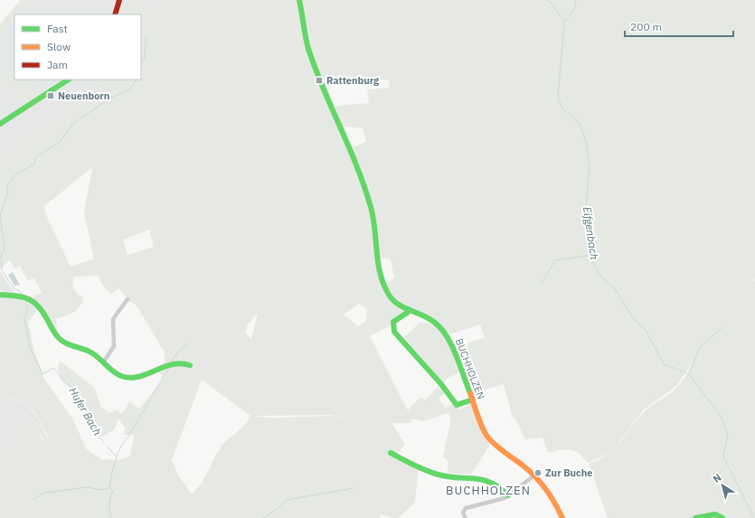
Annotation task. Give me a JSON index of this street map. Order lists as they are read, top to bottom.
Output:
{
  "streets": {
    "street": ["BUCHHOLZEN"]
  },
  "districts": ["BUCHHOLZEN"],
  "water": ["Eifgenbach", "Hufer Bach"],
  "places": {
    "transit": ["Rattenburg", "Neuenborn"],
    "other": ["Zur Buche"]
  },
  "legend": ["Fast", "Slow", "Jam"],
  "scale_bar": "200 m",
  "north": "top left"
}
